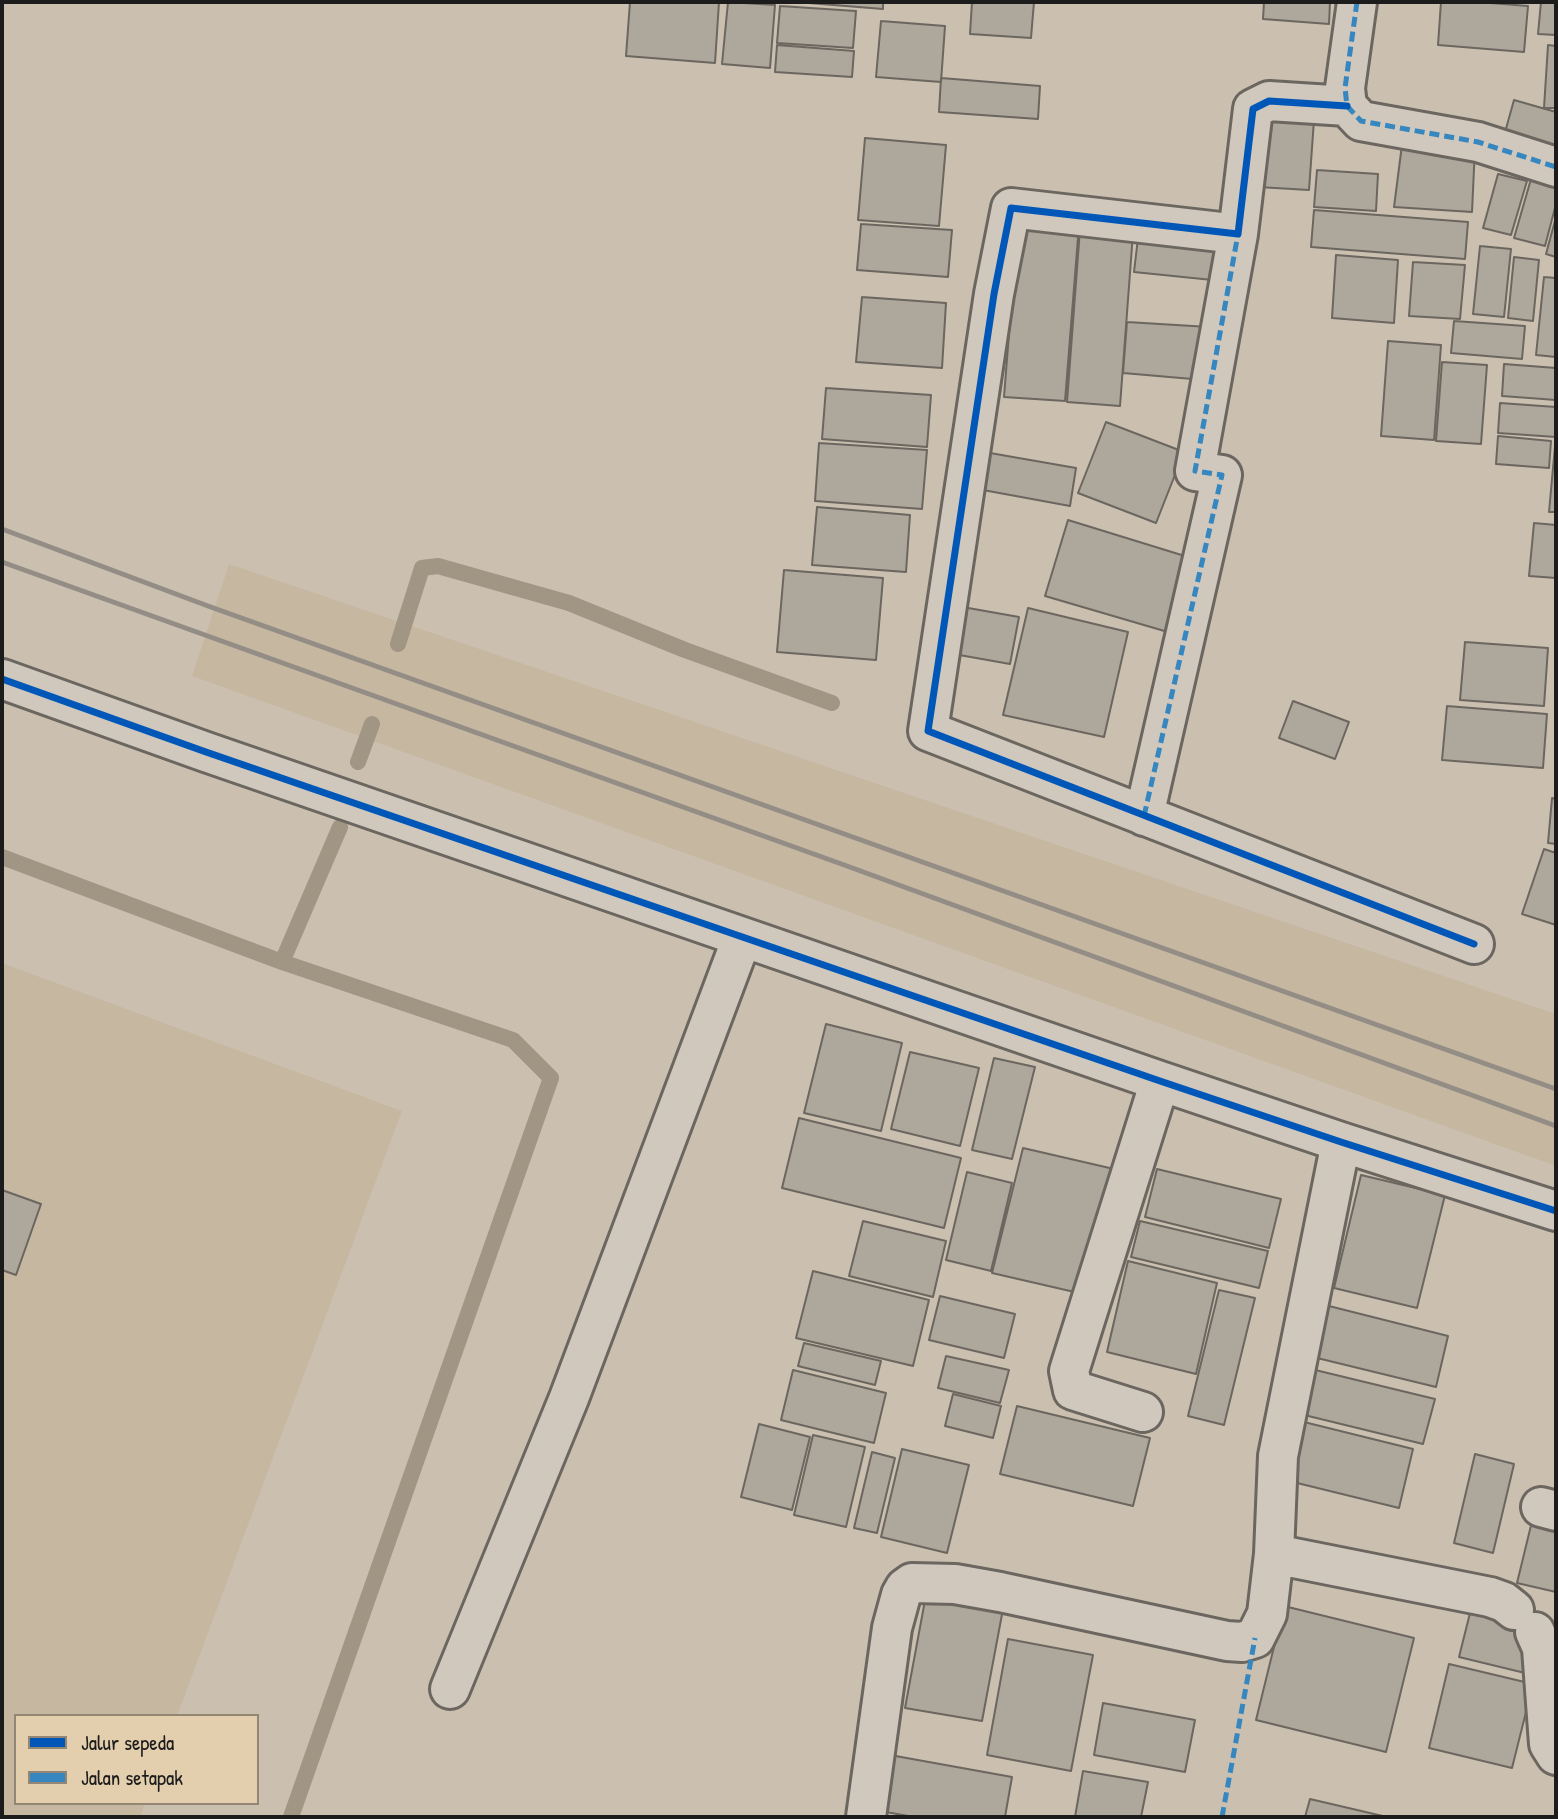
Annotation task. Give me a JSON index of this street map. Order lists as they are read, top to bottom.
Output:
{
  "legend": ["Jalur sepeda", "Jalan setapak"]
}
